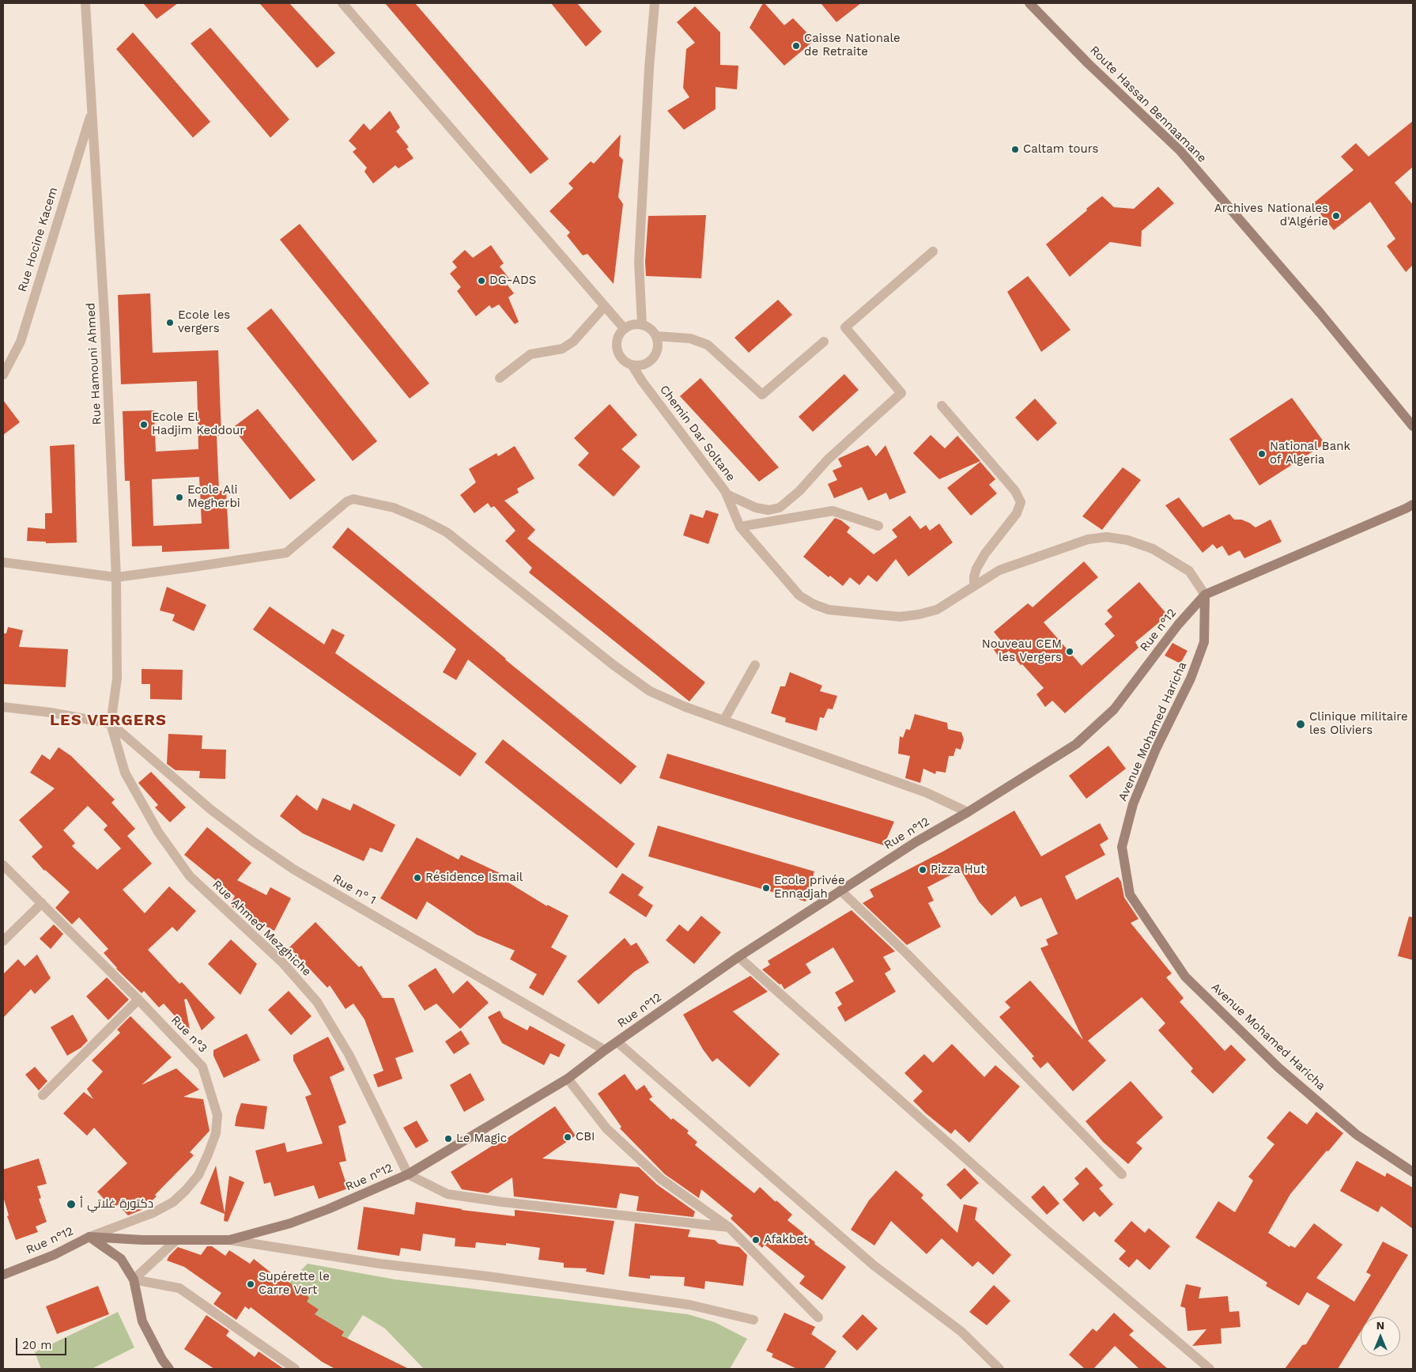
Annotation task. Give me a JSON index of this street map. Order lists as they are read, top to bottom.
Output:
{
  "streets": {
    "main road": ["Route Hassan Bennaamane", "Rue n°12", "Avenue Mohamed Haricha"],
    "street": [
      "Rue Hocine Kacem",
      "Rue Hamouni Ahmed",
      "Chemin Dar Soltane",
      "Rue n° 1",
      "Rue Ahmed Mezghiche",
      "Rue n°3"
    ]
  },
  "crossings": [
    ["Rue Hocine Kacem", "Rue Hamouni Ahmed"],
    ["Rue Hamouni Ahmed", "Rue n° 1"],
    ["Rue Hamouni Ahmed", "Rue Ahmed Mezghiche"],
    ["Chemin Dar Soltane", "Rue n°12"],
    ["Chemin Dar Soltane", "Avenue Mohamed Haricha"],
    ["Rue n°12", "Avenue Mohamed Haricha"],
    ["Rue n°12", "Rue n° 1"],
    ["Rue n°12", "Rue Ahmed Mezghiche"],
    ["Rue n°12", "Rue n°3"],
    ["Rue n° 1", "Rue Ahmed Mezghiche"]
  ],
  "districts": ["LES VERGERS"],
  "places": [
    "Caisse Nationale de Retraite",
    "Caltam tours",
    "Archives Nationales d'Algérie",
    "DG-ADS",
    "Ecole les vergers",
    "Ecole El Hadjim Keddour",
    "National Bank of Algeria",
    "Ecole Ali Megherbi",
    "Nouveau CEM les Vergers",
    "Clinique militaire les Oliviers",
    "Pizza Hut",
    "Résidence Ismail",
    "Ecole privée Ennadjah",
    "CBI",
    "Le Magic",
    "دكتورة غلاتي أ",
    "Afakbet",
    "Supérette le Carre Vert"
  ],
  "scale_bar": "20 m",
  "north": "top"
}
